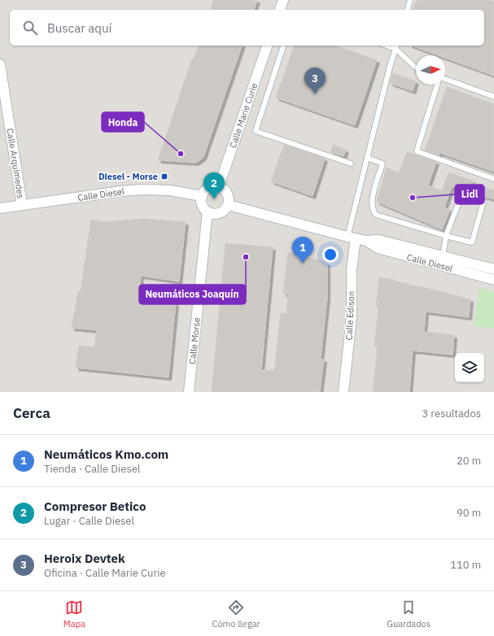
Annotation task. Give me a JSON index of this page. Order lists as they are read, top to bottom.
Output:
{
  "streets": {
    "street": [
      "Calle Marie Curie",
      "Calle Arquímedes",
      "Calle Diesel",
      "Calle Edison",
      "Calle Morse"
    ]
  },
  "crossings": [
    ["Calle Marie Curie", "Calle Diesel"],
    ["Calle Marie Curie", "Calle Morse"],
    ["Calle Arquímedes", "Calle Diesel"],
    ["Calle Diesel", "Calle Edison"],
    ["Calle Diesel", "Calle Morse"]
  ],
  "places": {
    "other": ["Honda", "Lidl", "Neumáticos Joaquín"],
    "transit": ["Diesel - Morse"]
  },
  "north": "right",
  "page": {
    "search": "Buscar aquí",
    "pins": ["3", "2", "1"],
    "heading": ["Cerca", "3 resultados"],
    "list": [
      {
        "mark": "1",
        "name": "Neumáticos Kmo.com",
        "note": "Tienda · Calle Diesel",
        "value": "20 m"
      },
      {
        "mark": "2",
        "name": "Compresor Betico",
        "note": "Lugar · Calle Diesel",
        "value": "90 m"
      },
      {
        "mark": "3",
        "name": "Heroix Devtek",
        "note": "Oficina · Calle Marie Curie",
        "value": "110 m"
      }
    ],
    "nav": ["Mapa", "Cómo llegar", "Guardados"]
  }
}
